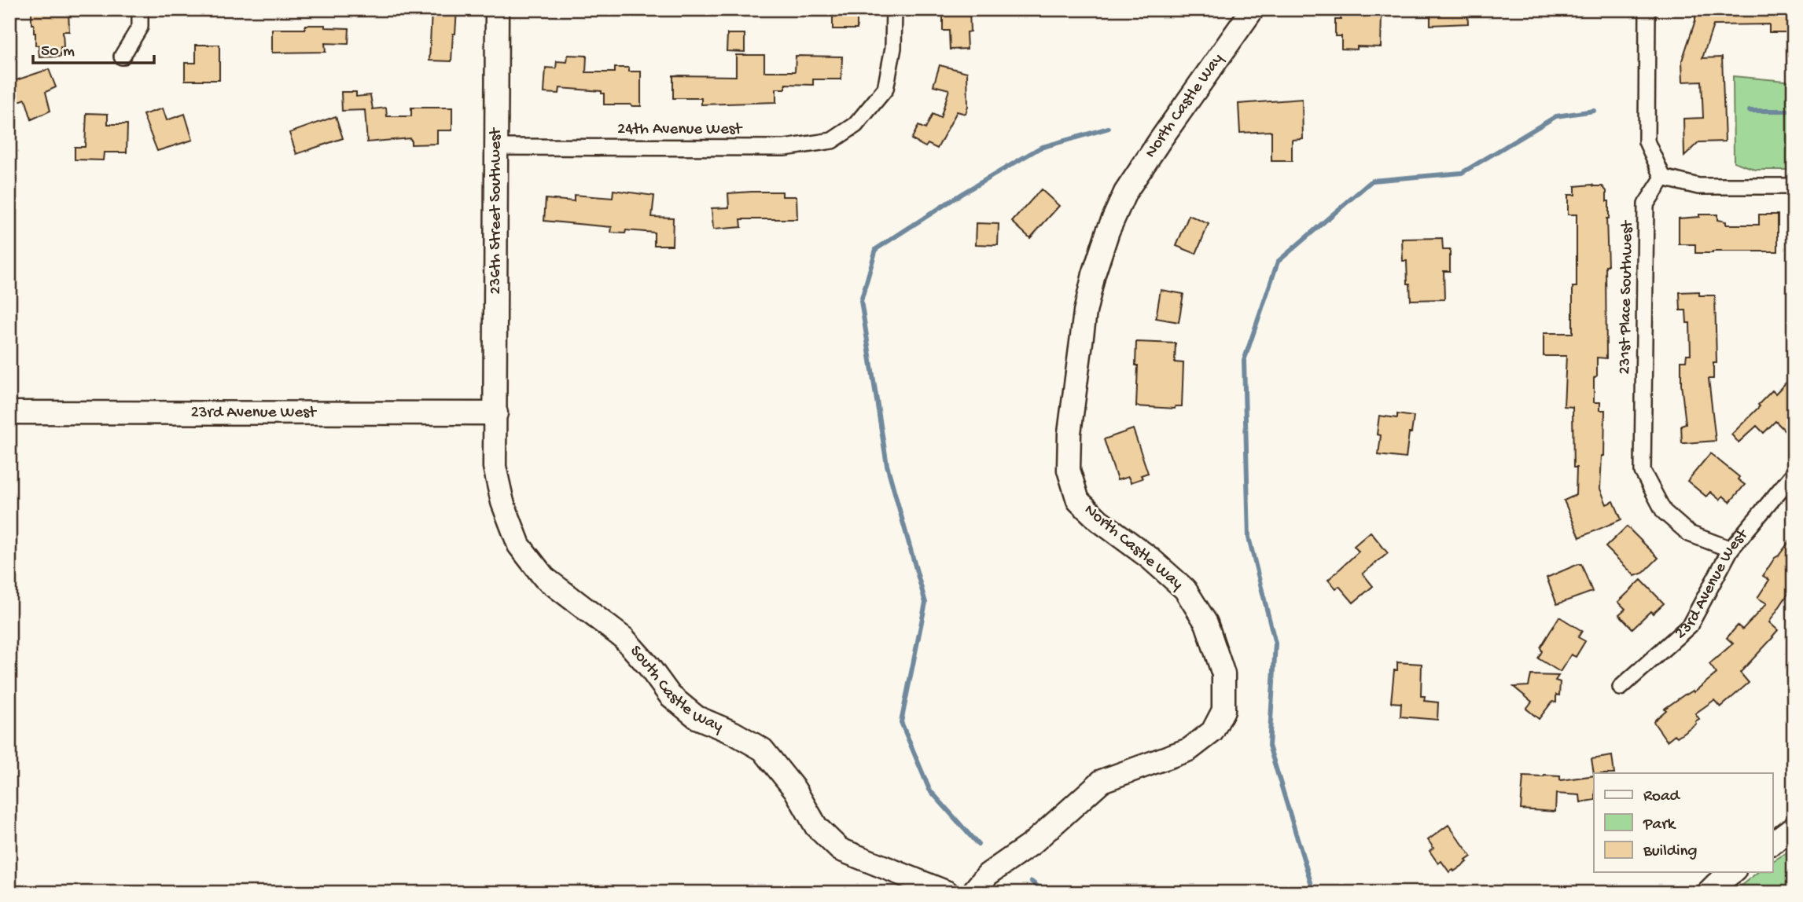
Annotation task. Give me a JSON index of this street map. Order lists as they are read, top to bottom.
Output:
{
  "streets": {
    "street": [
      "North Castle Way",
      "24th Avenue West",
      "236th Street Southwest",
      "231st Place Southwest",
      "23rd Avenue West",
      "South Castle Way"
    ]
  },
  "crossings": [
    ["24th Avenue West", "236th Street Southwest"],
    ["236th Street Southwest", "23rd Avenue West"],
    ["236th Street Southwest", "South Castle Way"],
    ["231st Place Southwest", "23rd Avenue West"],
    ["23rd Avenue West", "South Castle Way"]
  ],
  "legend": ["Road", "Park", "Building"],
  "scale_bar": "50 m"
}
